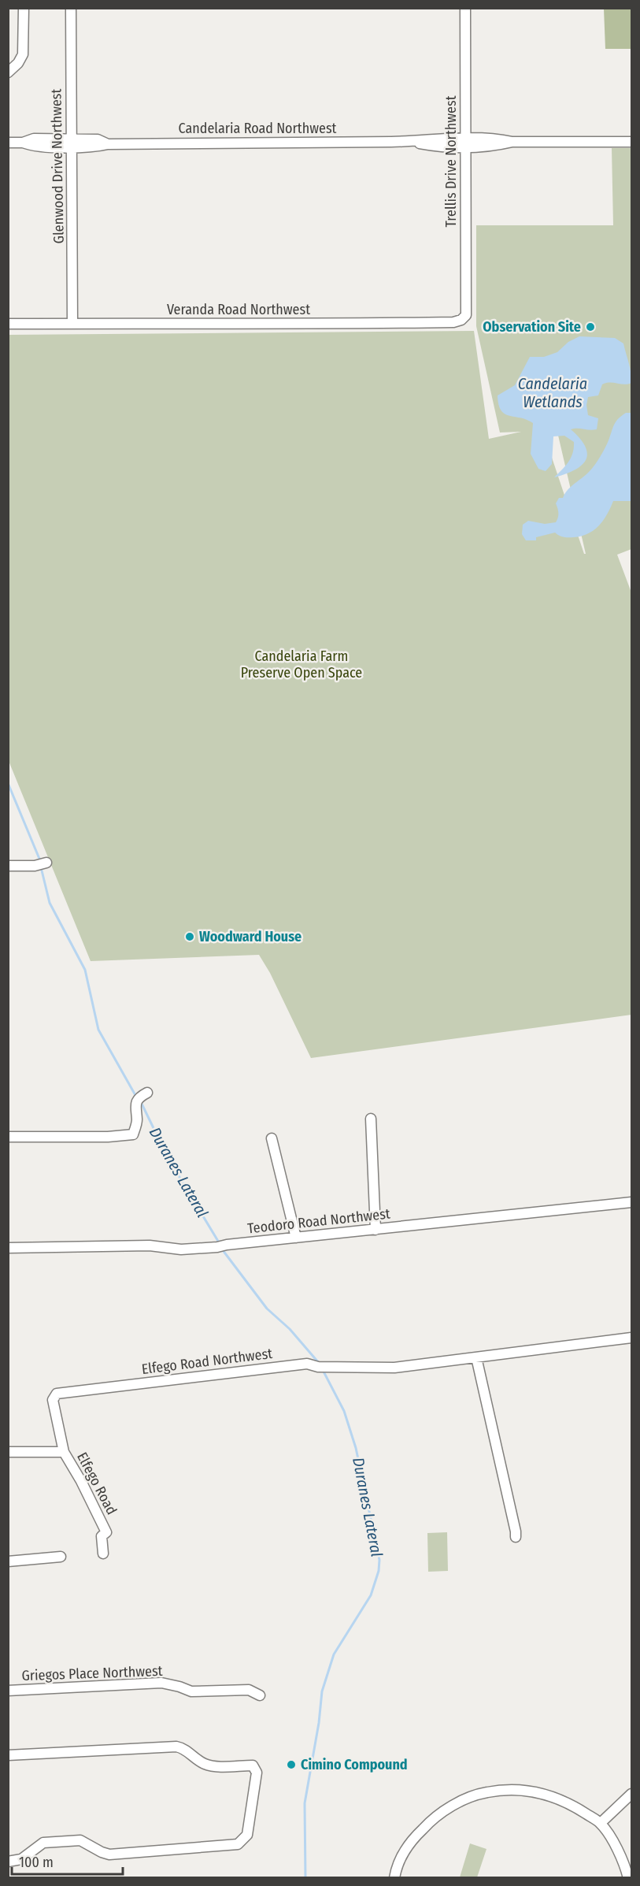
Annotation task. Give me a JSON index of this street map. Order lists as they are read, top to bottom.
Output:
{
  "streets": {
    "street": [
      "Candelaria Road Northwest",
      "Trellis Drive Northwest",
      "Glenwood Drive Northwest",
      "Veranda Road Northwest",
      "Teodoro Road Northwest",
      "Elfego Road Northwest",
      "Elfego Road",
      "Griegos Place Northwest"
    ]
  },
  "crossings": [
    ["Candelaria Road Northwest", "Trellis Drive Northwest"],
    ["Candelaria Road Northwest", "Glenwood Drive Northwest"],
    ["Trellis Drive Northwest", "Veranda Road Northwest"],
    ["Glenwood Drive Northwest", "Veranda Road Northwest"],
    ["Elfego Road Northwest", "Elfego Road"]
  ],
  "water": ["Candelaria Wetlands", "Duranes Lateral"],
  "parks": ["Candelaria Farm Preserve Open Space"],
  "places": ["Observation Site", "Woodward House", "Cimino Compound"],
  "scale_bar": "100 m"
}
